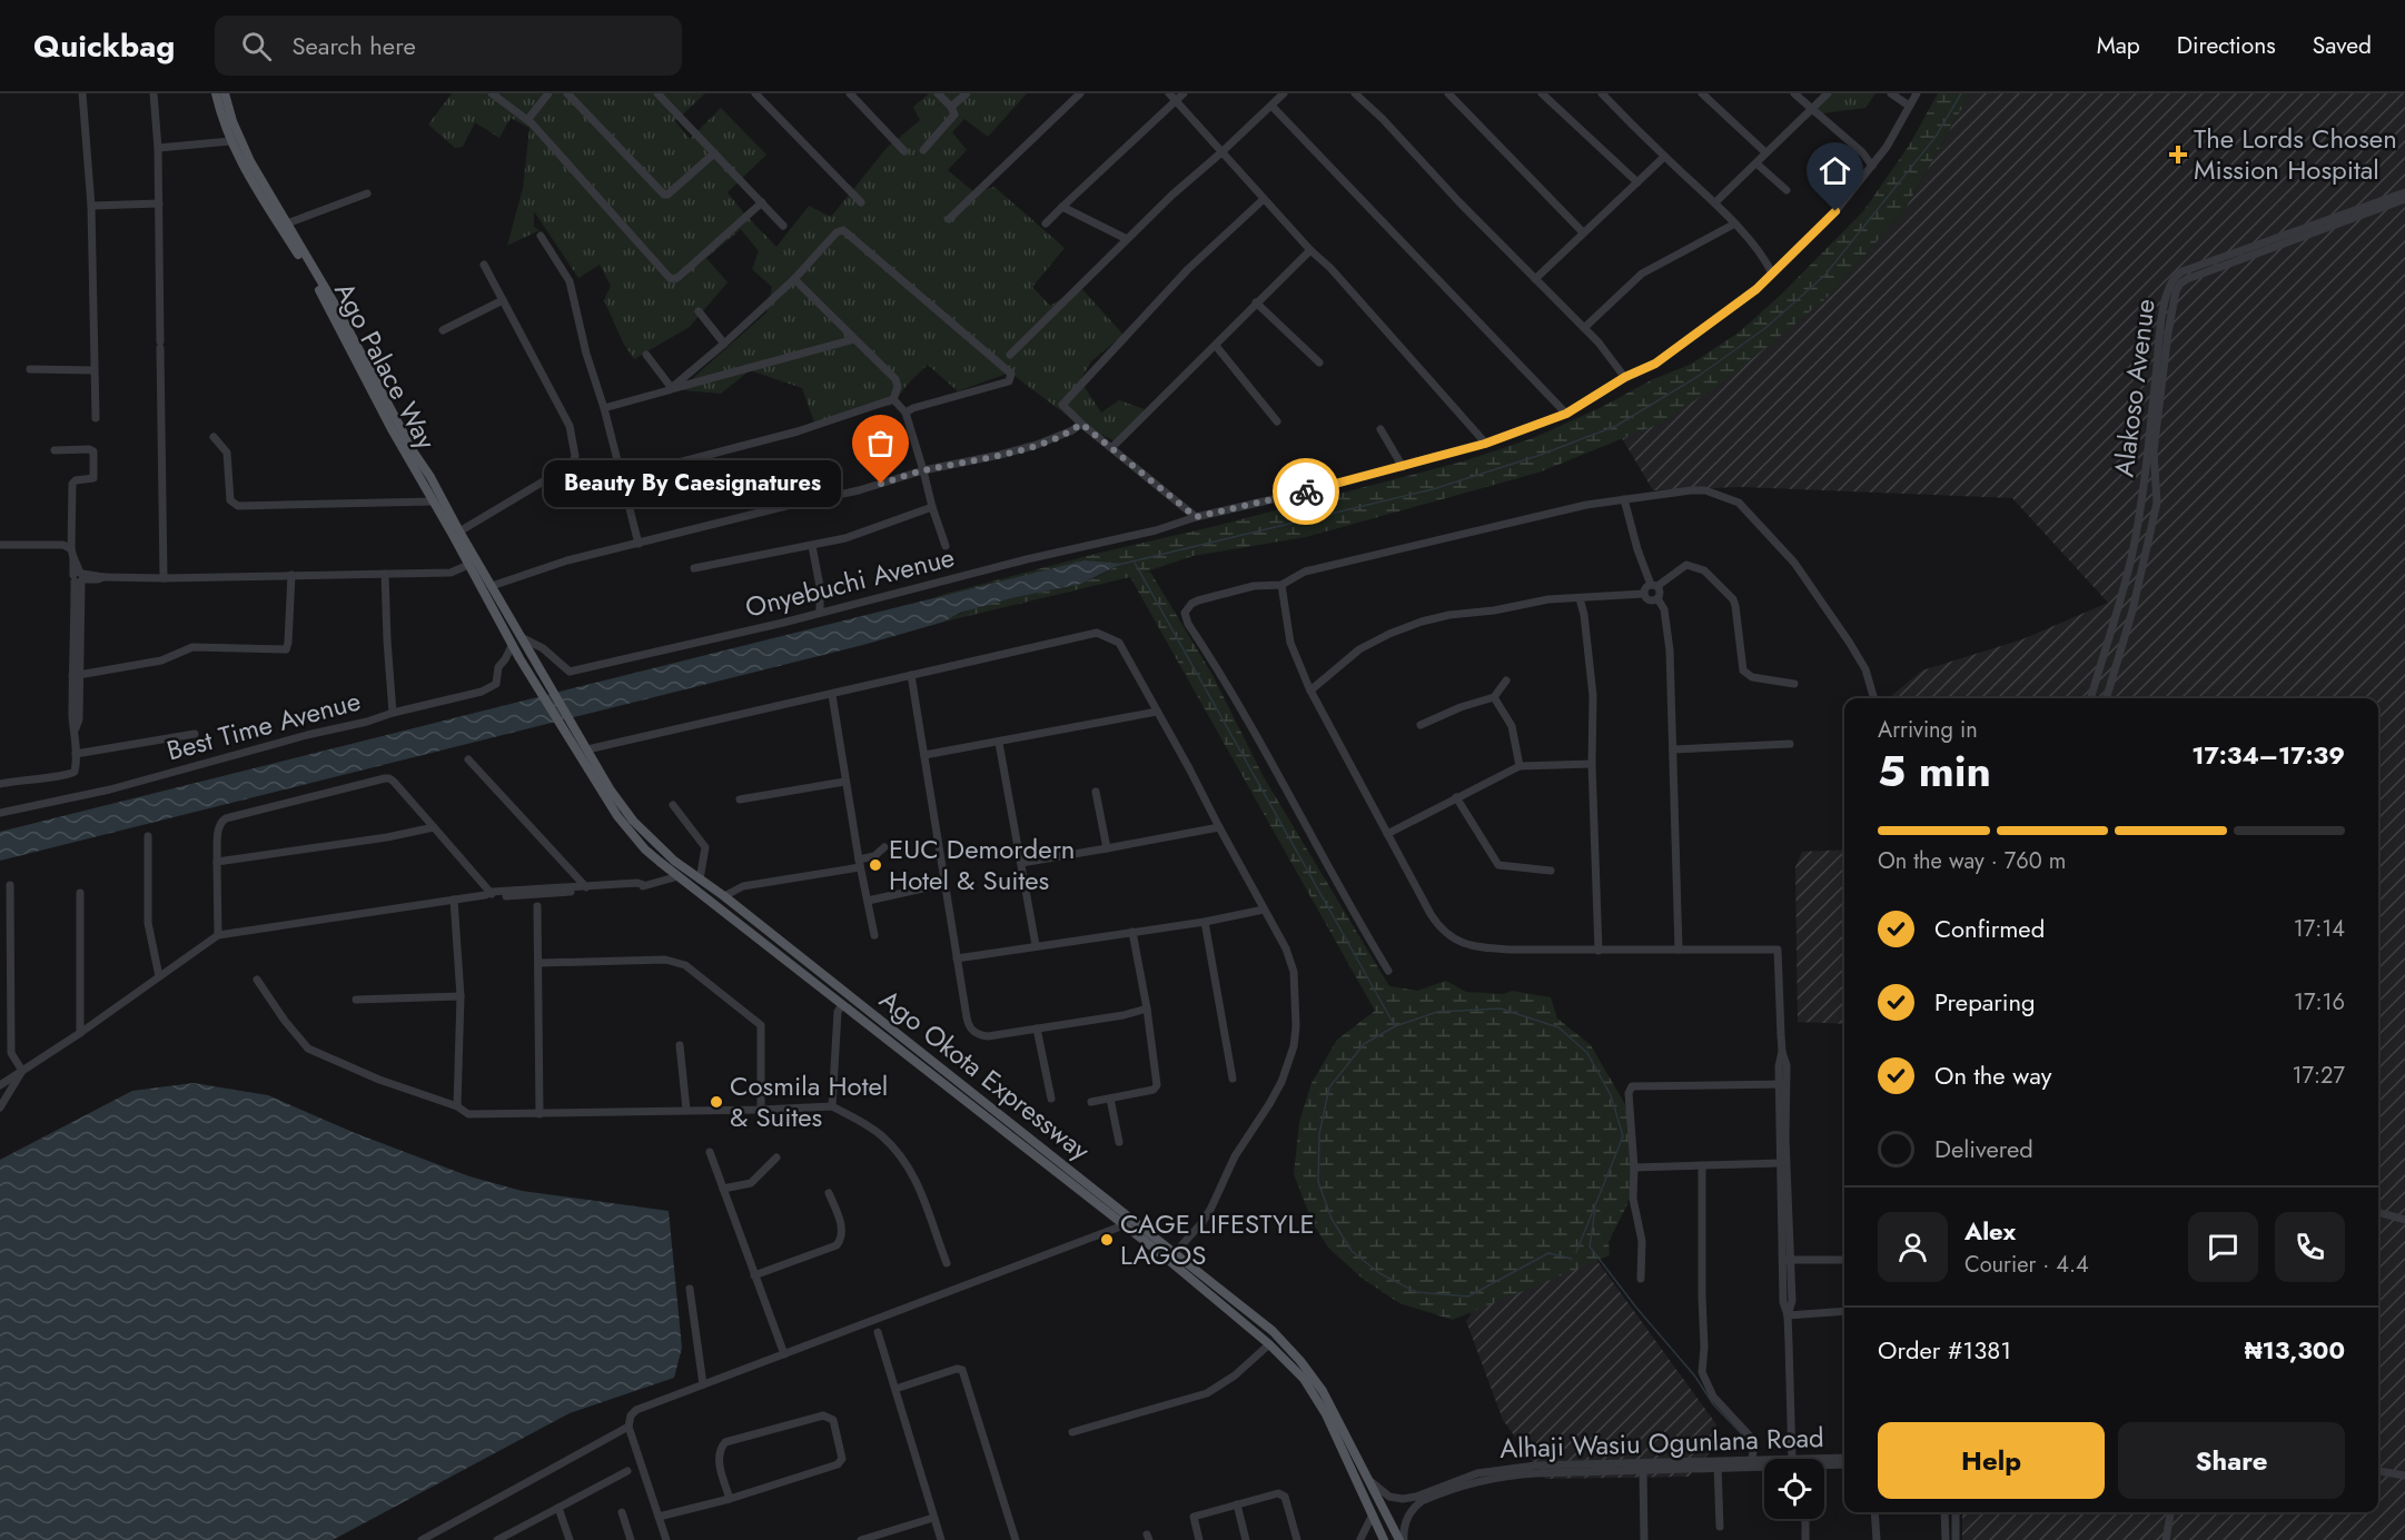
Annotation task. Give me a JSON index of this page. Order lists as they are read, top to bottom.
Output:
{
  "streets": {
    "main road": ["Ago Palace Way", "Ago Okota Expressway"],
    "street": [
      "Alakoso Avenue",
      "Onyebuchi Avenue",
      "Best Time Avenue",
      "Alhaji Wasiu Ogunlana Road"
    ]
  },
  "crossings": [
    ["Ago Palace Way", "Onyebuchi Avenue"],
    ["Ago Palace Way", "Best Time Avenue"],
    ["Ago Palace Way", "Ago Okota Expressway"],
    ["Ago Okota Expressway", "Alhaji Wasiu Ogunlana Road"]
  ],
  "places": {
    "health": ["The Lords Chosen Mission Hospital"],
    "other": [
      "Beauty By Caesignatures",
      "EUC Demordern Hotel & Suites",
      "Cosmila Hotel & Suites",
      "CAGE LIFESTYLE LAGOS"
    ]
  },
  "page": {
    "header": "Quickbag",
    "search": "Search here",
    "nav": ["Map", "Directions", "Saved"],
    "bubble": "Beauty By Caesignatures",
    "heading": ["5 min", "Arriving in", "17:34–17:39"],
    "panel": [
      "Alex",
      "Courier · 4.4",
      "Order #1381",
      "₦13,300"
    ],
    "bar": "On the way · 760 m",
    "list": [
      ["Confirmed", "17:14"],
      ["Preparing", "17:16"],
      ["On the way", "17:27"],
      "Delivered"
    ],
    "buttons": ["Help", "Share"]
  }
}
